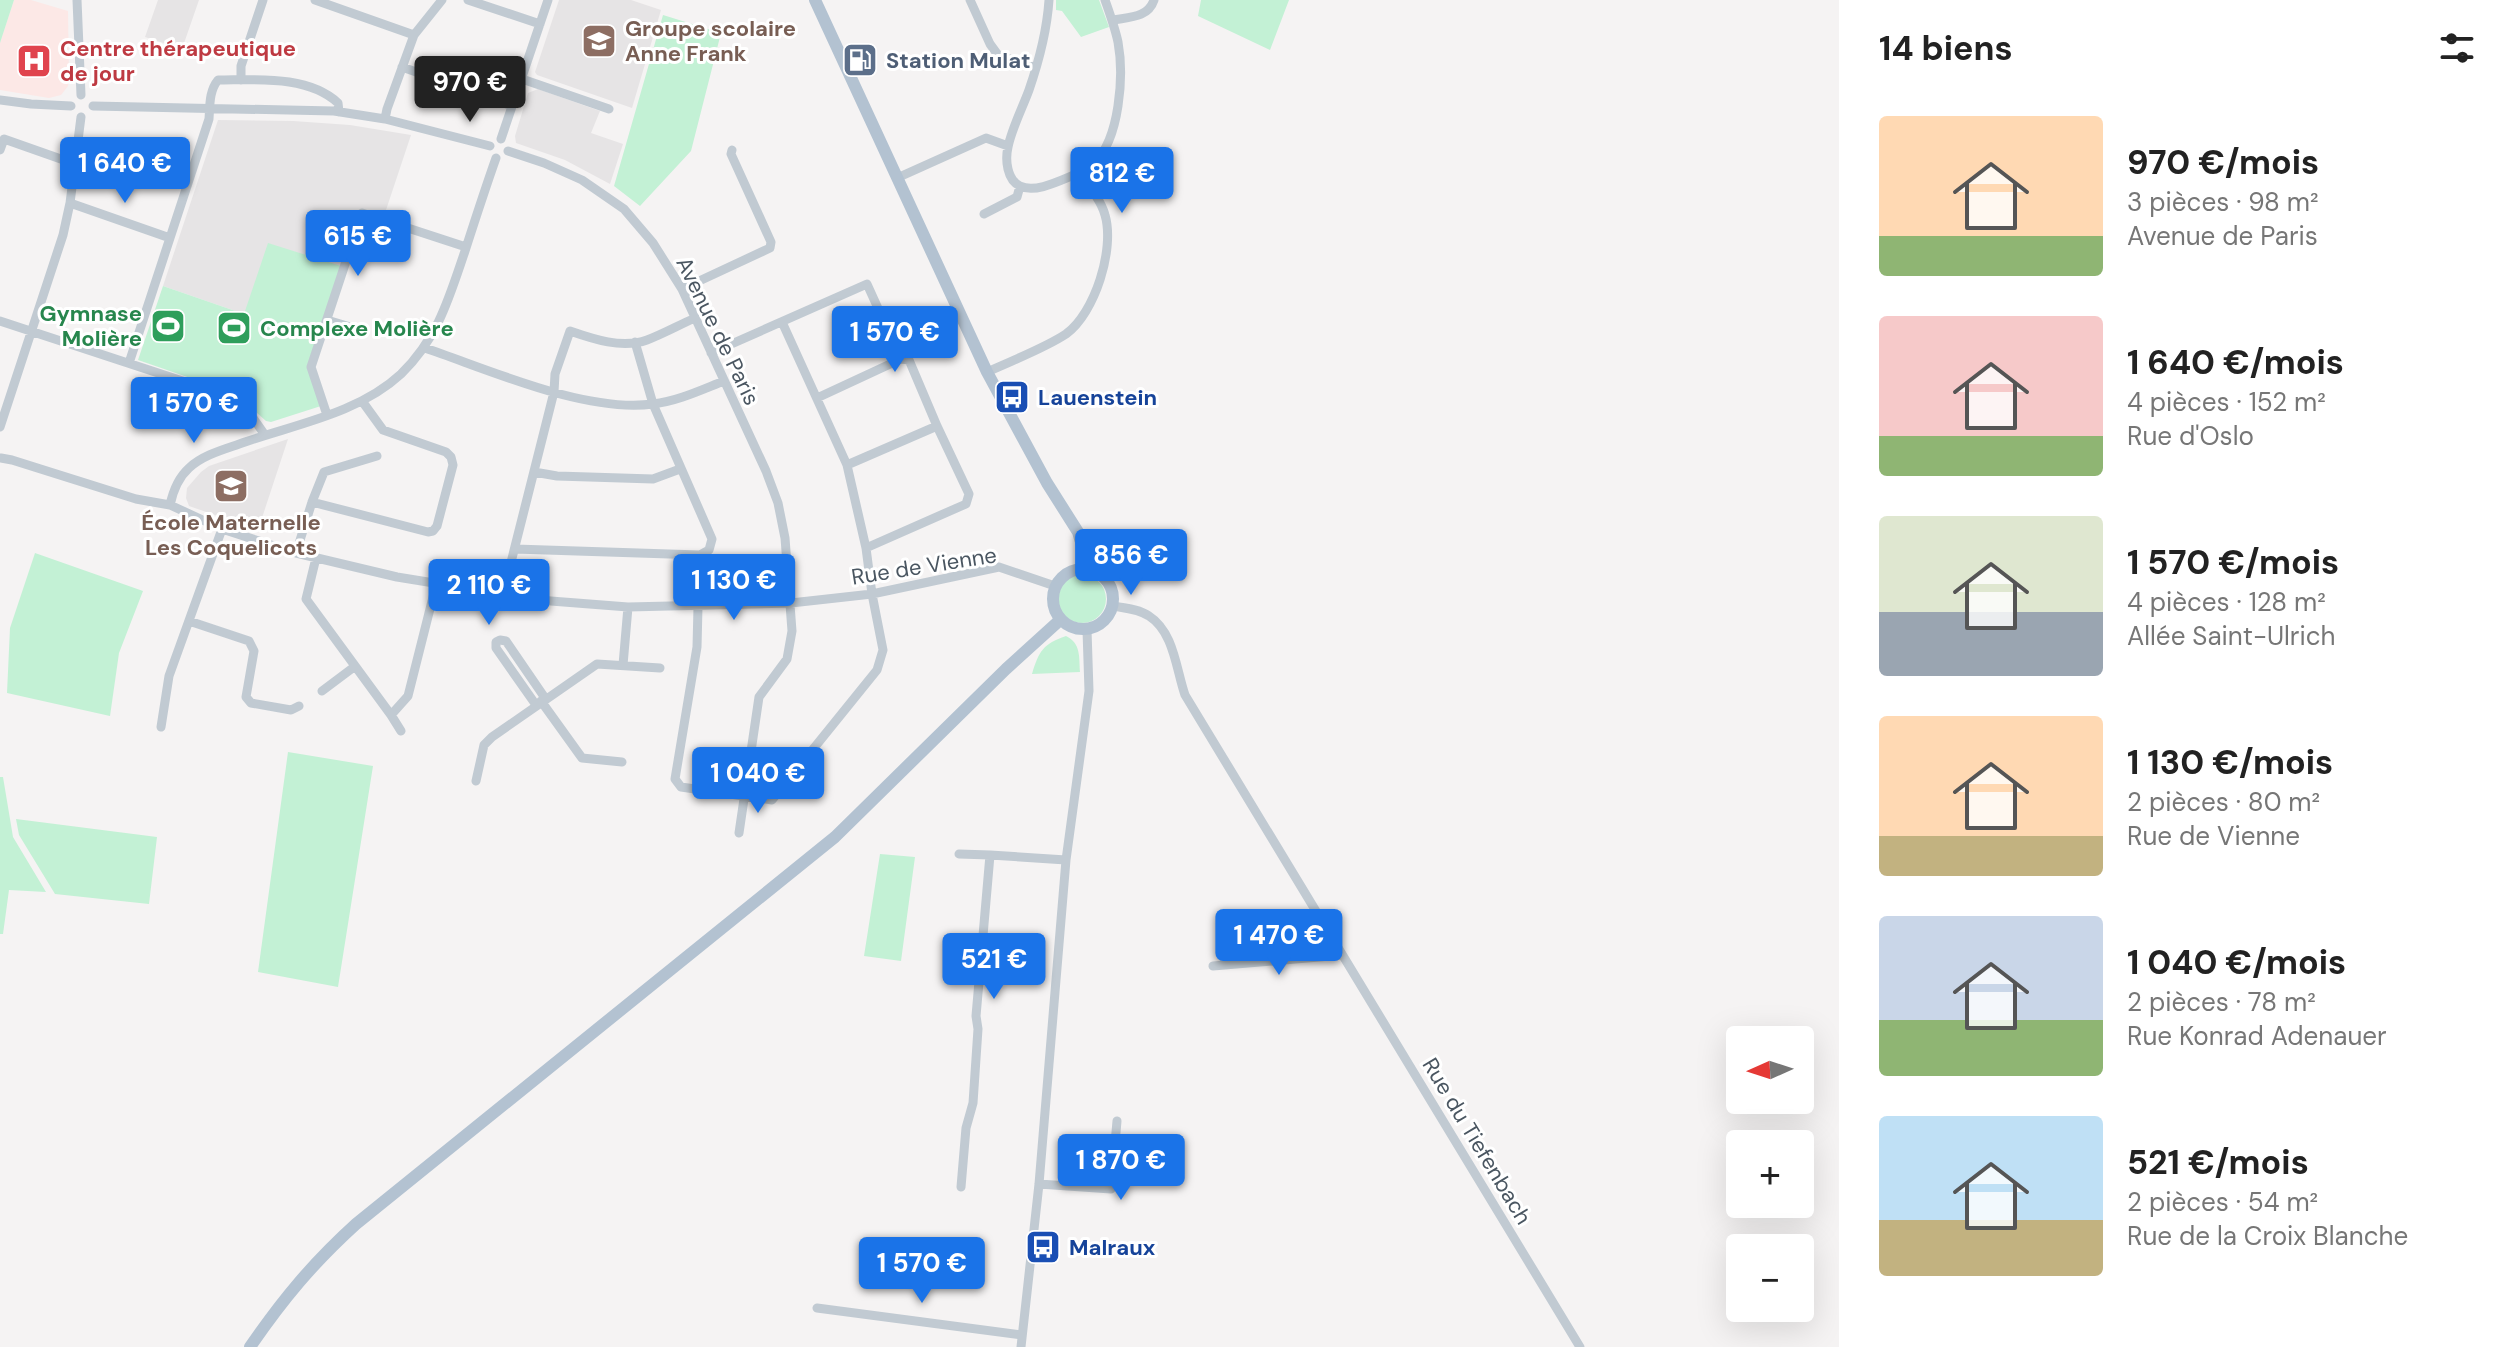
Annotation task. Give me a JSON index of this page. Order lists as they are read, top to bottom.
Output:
{
  "streets": {
    "street": ["Avenue de Paris", "Rue de Vienne", "Rue du Tiefenbach"]
  },
  "crossings": [
    ["Avenue de Paris", "Rue de Vienne"],
    ["Rue de Vienne", "Rue du Tiefenbach"]
  ],
  "places": {
    "school or university": ["Groupe scolaire Anne Frank", "École Maternelle Les Coquelicots"],
    "fuel station": ["Station Mulat"],
    "hospital": ["Centre thérapeutique de jour"],
    "sports": ["Gymnase Molière", "Complexe Molière"],
    "bus stop": ["Lauenstein", "Malraux"]
  },
  "north": "left",
  "page": {
    "heading": "14 biens",
    "price": [
      "970 €",
      "1 640 €",
      "812 €",
      "615 €",
      "1 570 €",
      "1 570 €",
      "856 €",
      "1 130 €",
      "2 110 €",
      "1 040 €",
      "1 470 €",
      "521 €",
      "1 870 €",
      "1 570 €"
    ],
    "list": [
      {
        "name": "970 €/mois",
        "note": "3 pièces · 98 m² · Avenue de Paris"
      },
      {
        "name": "1 640 €/mois",
        "note": "4 pièces · 152 m² · Rue d'Oslo"
      },
      {
        "name": "1 570 €/mois",
        "note": "4 pièces · 128 m² · Allée Saint-Ulrich"
      },
      {
        "name": "1 130 €/mois",
        "note": "2 pièces · 80 m² · Rue de Vienne"
      },
      {
        "name": "1 040 €/mois",
        "note": "2 pièces · 78 m² · Rue Konrad Adenauer"
      },
      {
        "name": "521 €/mois",
        "note": "2 pièces · 54 m² · Rue de la Croix Blanche"
      }
    ],
    "map_buttons": ["+", "−"]
  }
}
